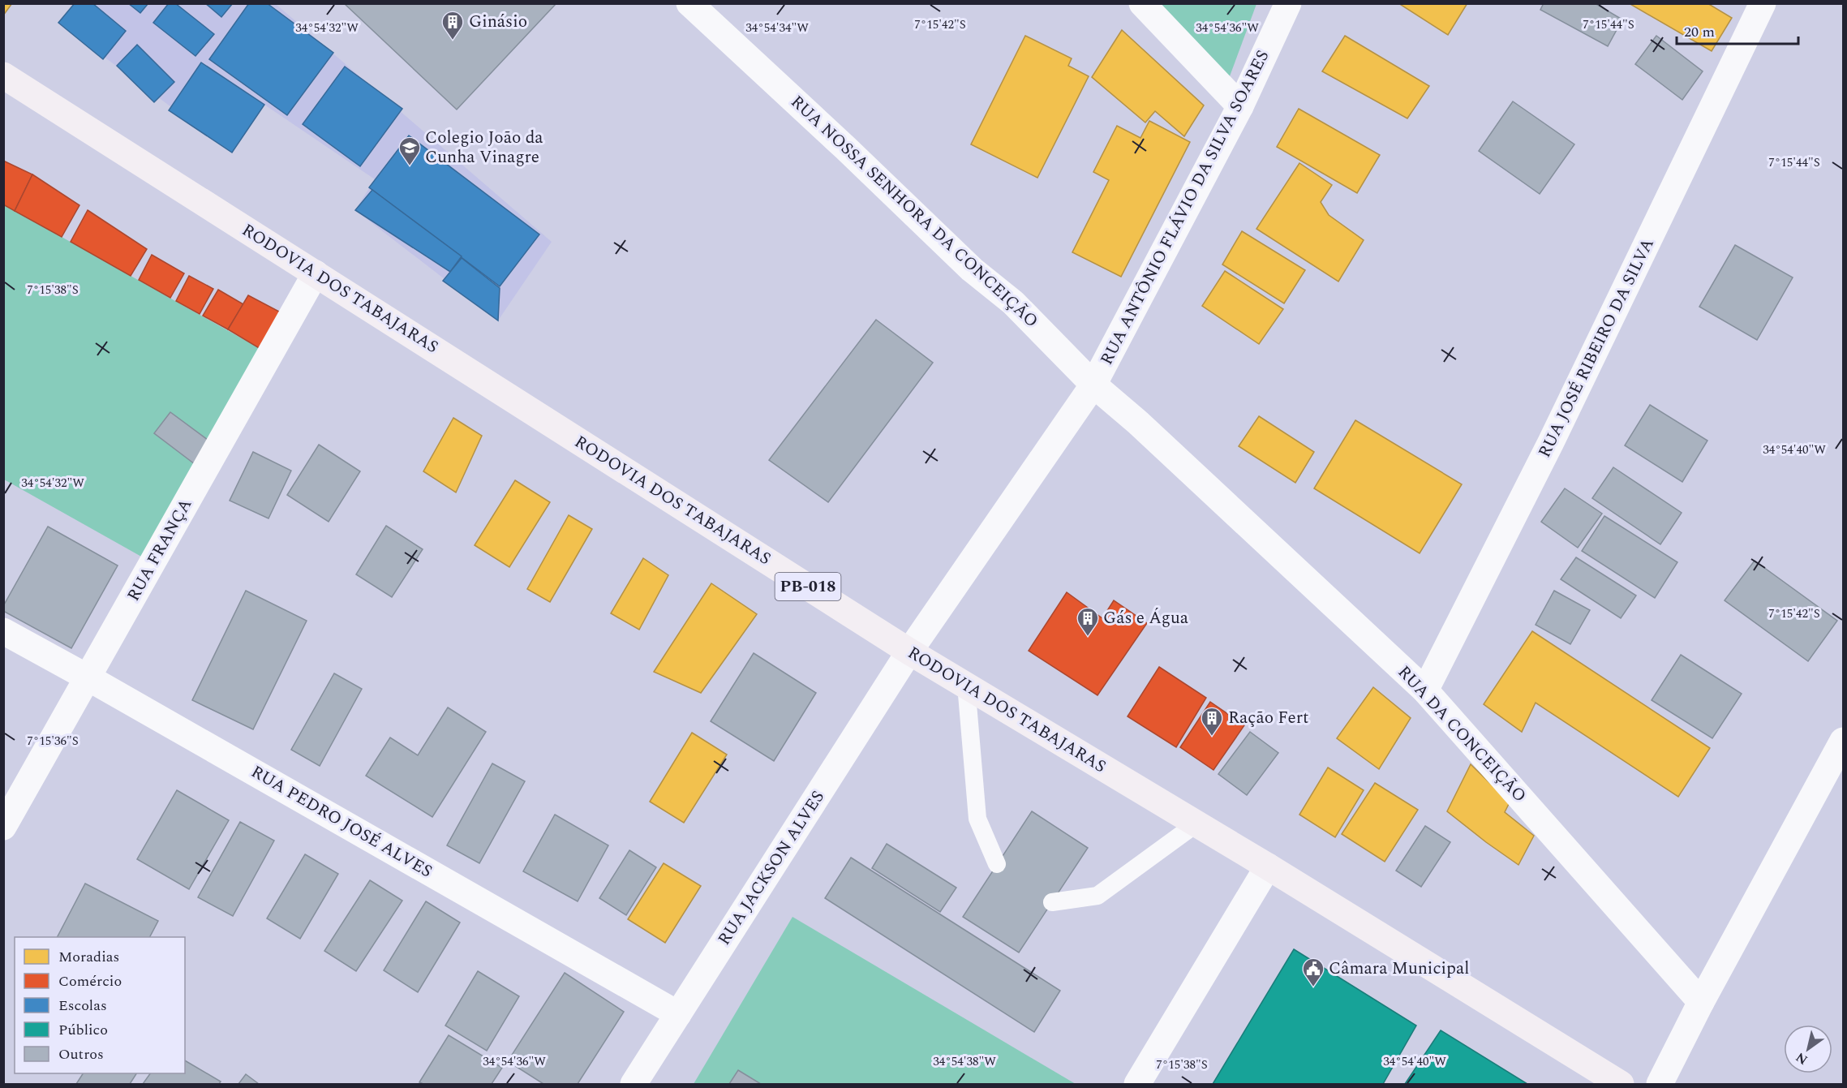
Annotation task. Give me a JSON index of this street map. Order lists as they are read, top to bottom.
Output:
{
  "streets": {
    "main road": ["RODOVIA DOS TABAJARAS", "PB-018"],
    "street": [
      "RUA ANTÔNIO FLÁVIO DA SILVA SOARES",
      "RUA NOSSA SENHORA DA CONCEIÇÃO",
      "RUA JOSÉ RIBEIRO DA SILVA",
      "RUA FRANÇA",
      "RUA DA CONCEIÇÃO",
      "RUA PEDRO JOSÉ ALVES",
      "RUA JACKSON ALVES"
    ]
  },
  "crossings": [
    ["RUA ANTÔNIO FLÁVIO DA SILVA SOARES", "RUA NOSSA SENHORA DA CONCEIÇÃO"],
    ["RUA ANTÔNIO FLÁVIO DA SILVA SOARES", "RODOVIA DOS TABAJARAS"],
    ["RUA ANTÔNIO FLÁVIO DA SILVA SOARES", "RUA JACKSON ALVES"],
    ["RUA NOSSA SENHORA DA CONCEIÇÃO", "RUA DA CONCEIÇÃO"],
    ["RODOVIA DOS TABAJARAS", "RUA FRANÇA"],
    ["RODOVIA DOS TABAJARAS", "RUA JACKSON ALVES"],
    ["RUA JOSÉ RIBEIRO DA SILVA", "RUA DA CONCEIÇÃO"],
    ["RUA FRANÇA", "RUA PEDRO JOSÉ ALVES"],
    ["RUA PEDRO JOSÉ ALVES", "RUA JACKSON ALVES"]
  ],
  "places": {
    "building": ["Ginásio", "Gás e Água", "Ração Fert"],
    "school or university": ["Colegio João da Cunha Vinagre"],
    "public building": ["Câmara Municipal"]
  },
  "legend": [
    "Moradias",
    "Comércio",
    "Escolas",
    "Público",
    "Outros"
  ],
  "scale_bar": "20 m",
  "north": "bottom left",
  "coordinates": [
    "7°15'42\"S",
    "7°15'44\"S",
    "34°54'32\"W",
    "34°54'34\"W",
    "34°54'36\"W",
    "7°15'38\"S",
    "34°54'40\"W",
    "7°15'36\"S",
    "34°54'38\"W"
  ]
}
